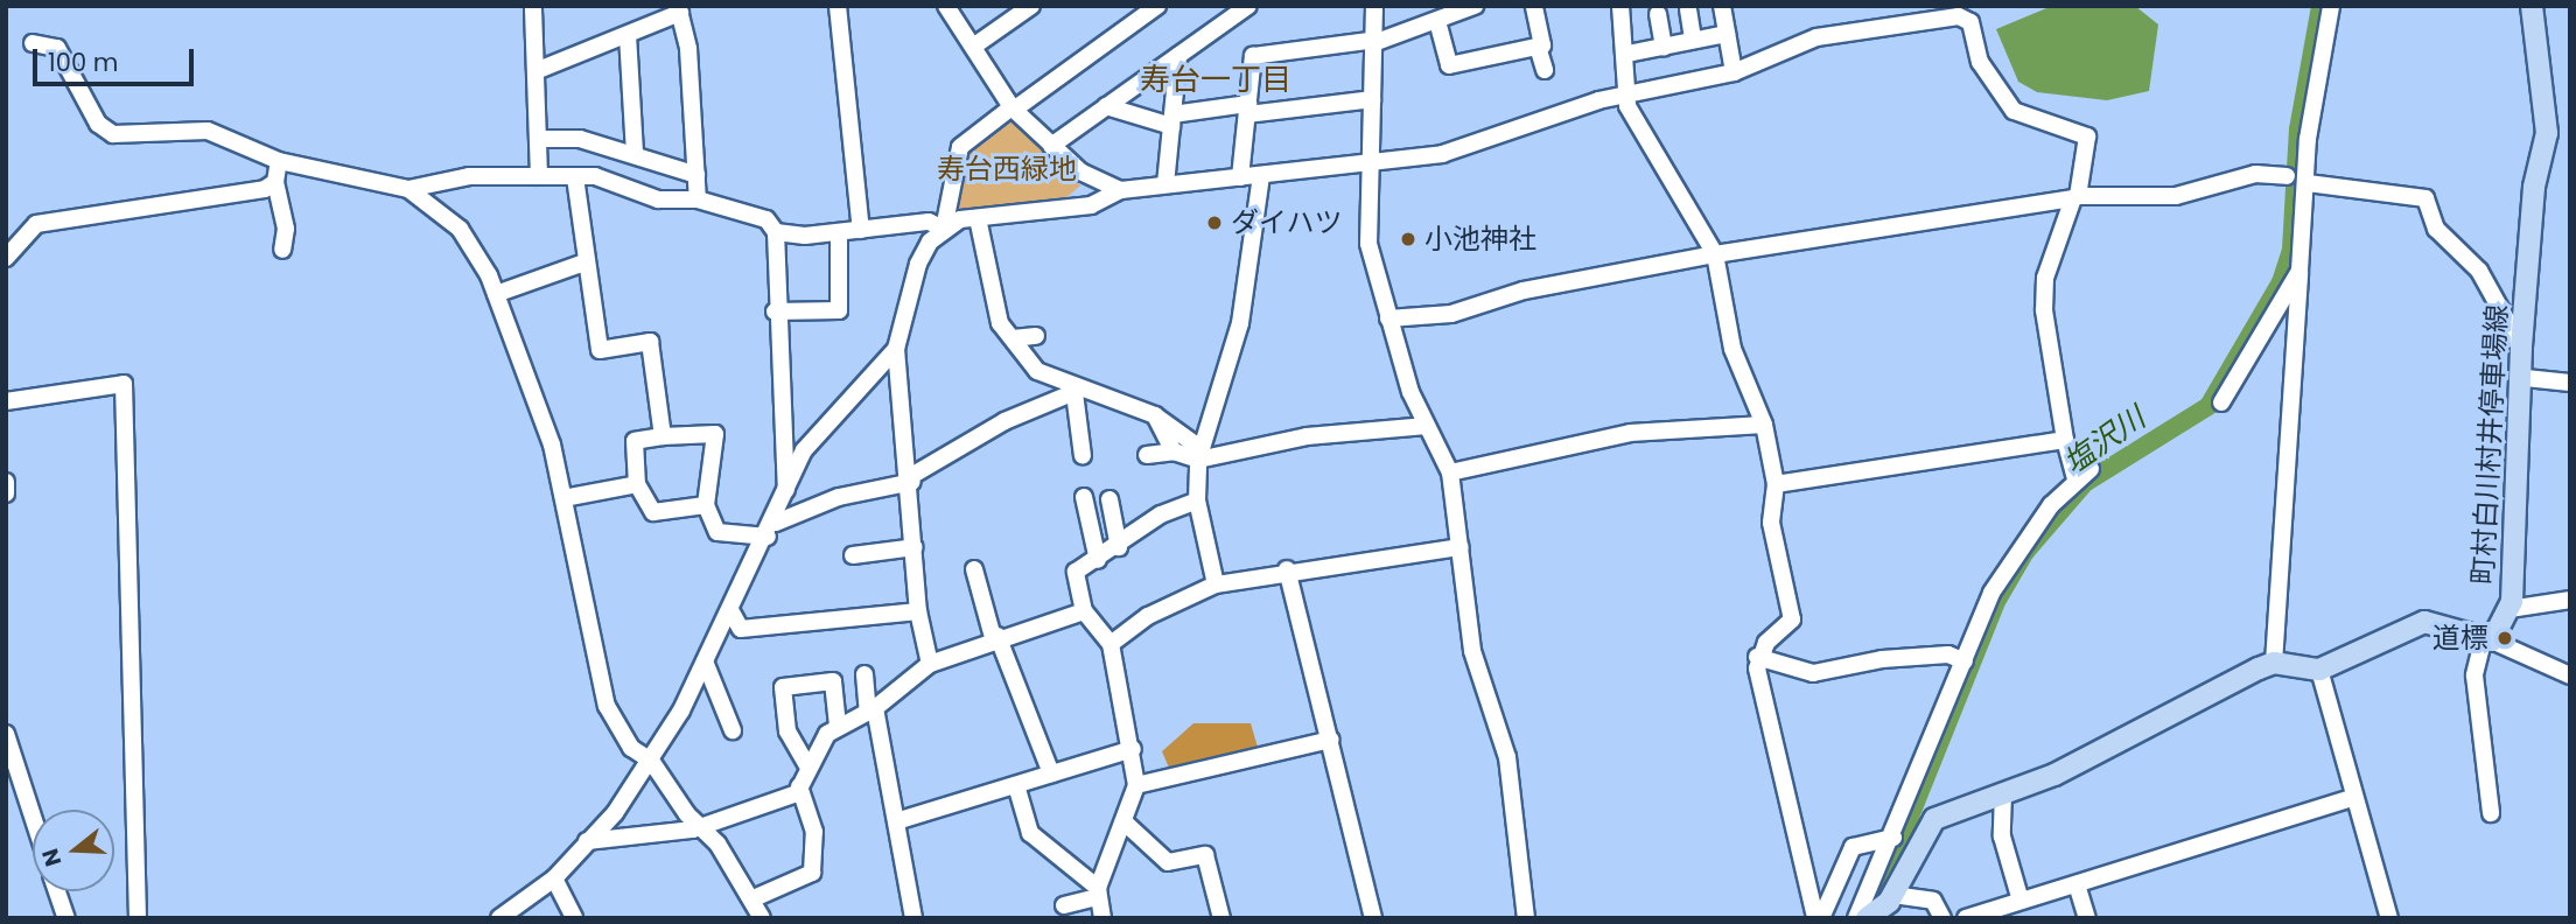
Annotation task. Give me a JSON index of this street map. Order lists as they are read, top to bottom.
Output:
{
  "streets": {
    "main road": ["町村白川村井停車場線"]
  },
  "districts": ["寿台一丁目"],
  "water": ["塩沢川"],
  "parks": ["寿台西緑地"],
  "places": ["ダイハツ", "小池神社", "道標"],
  "scale_bar": "100 m",
  "north": "left"
}
